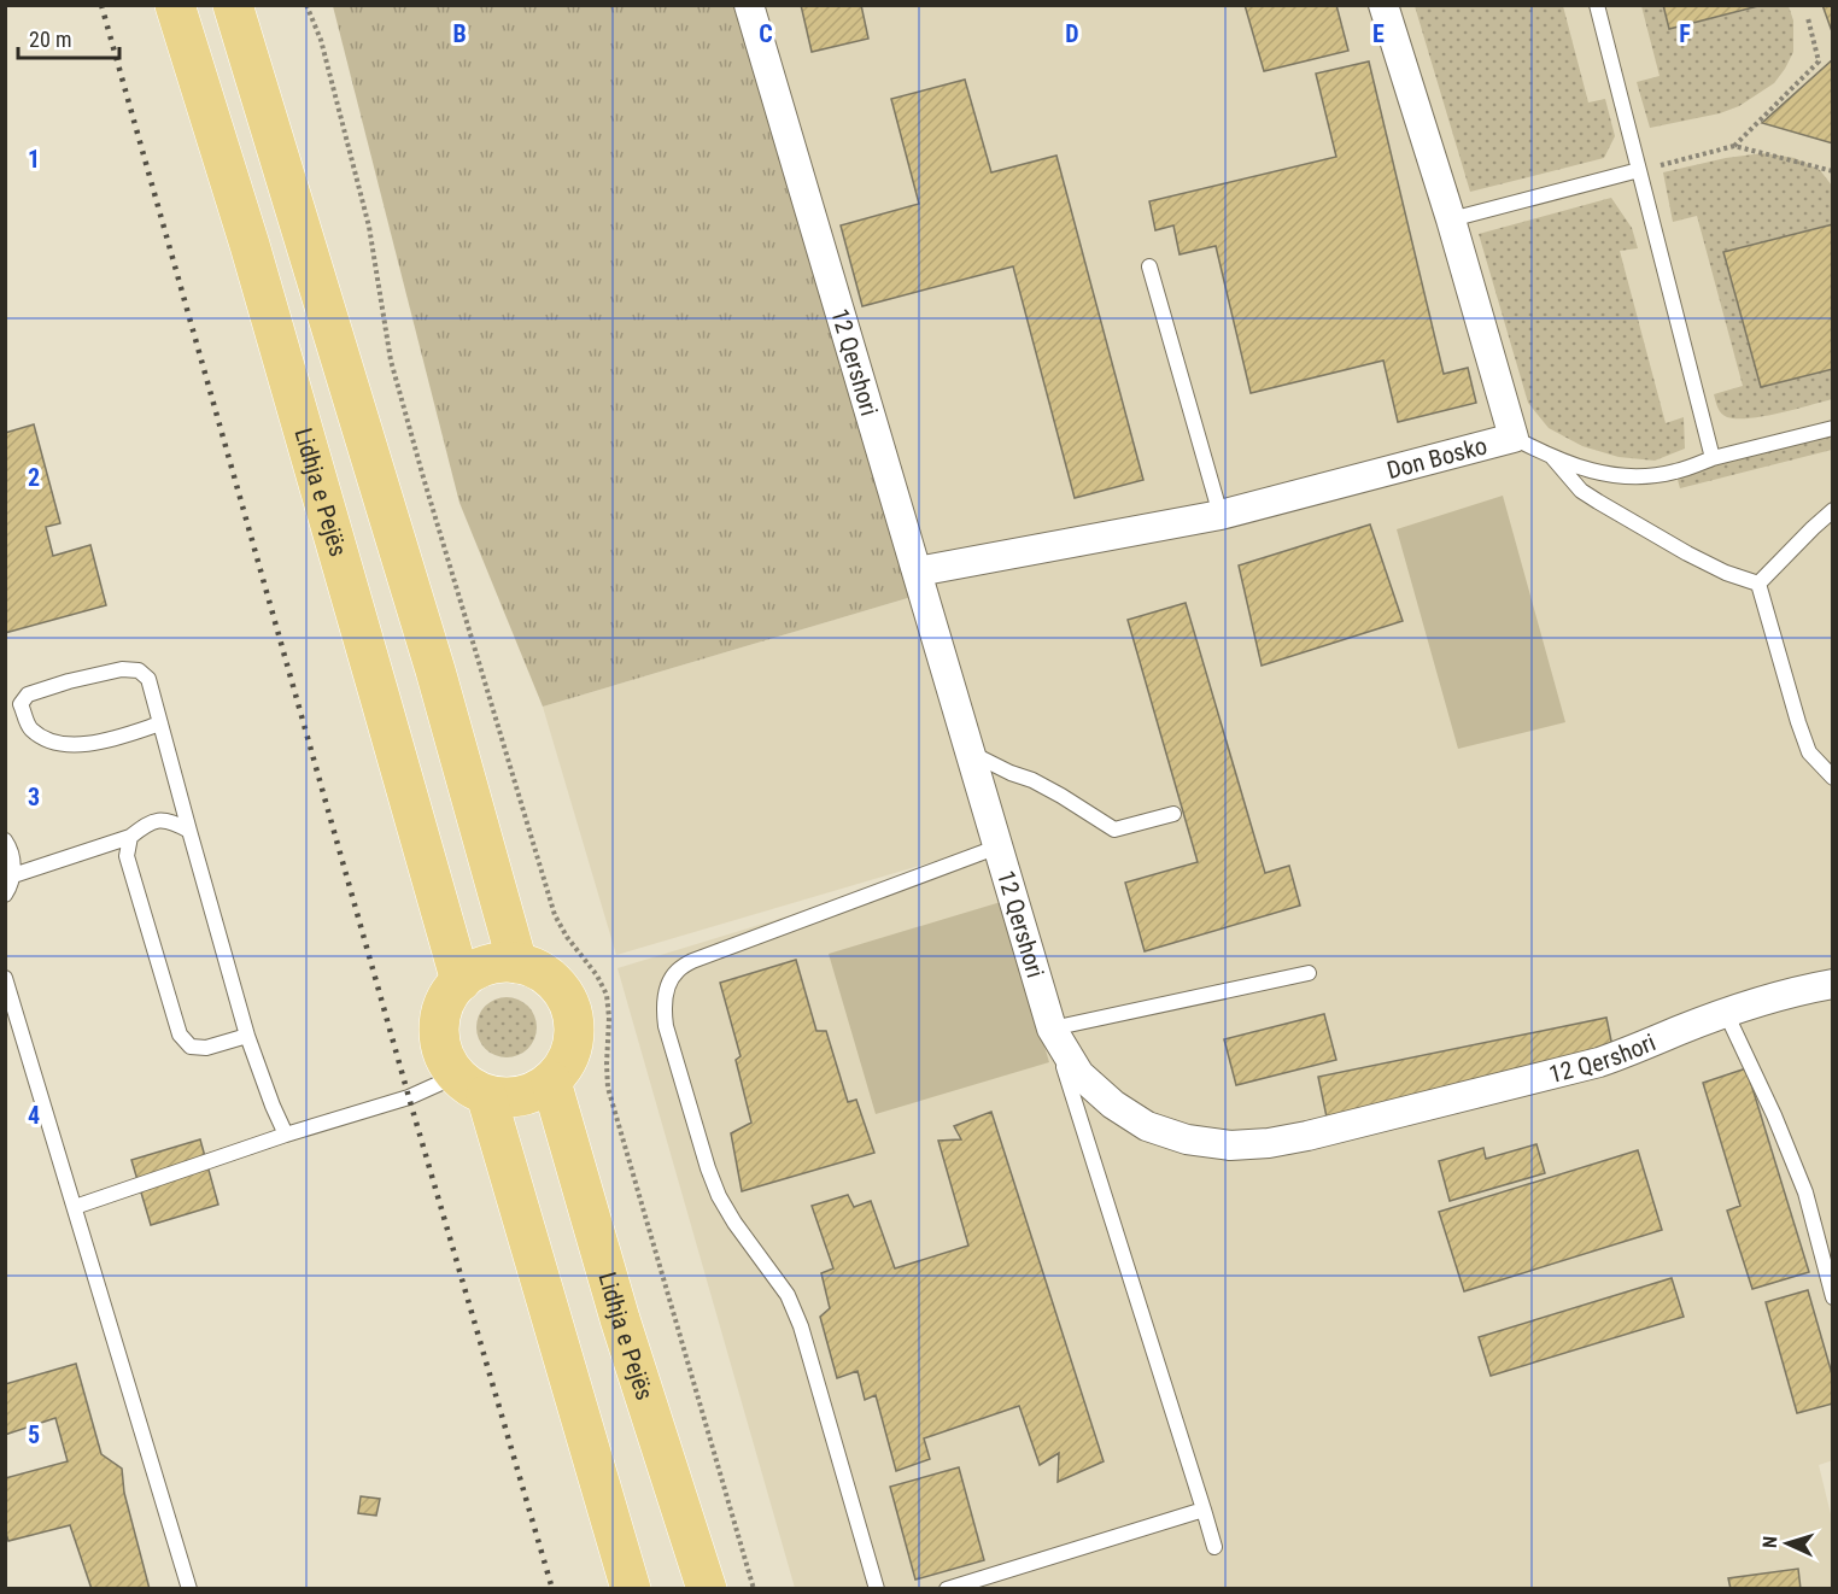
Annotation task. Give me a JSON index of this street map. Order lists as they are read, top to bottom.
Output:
{
  "streets": {
    "highway": ["Lidhja e Pejës"],
    "street": ["12 Qershori", "Don Bosko"]
  },
  "crossings": [
    ["12 Qershori", "Don Bosko"]
  ],
  "scale_bar": "20 m",
  "north": "left",
  "grid": {
    "columns": [
      "B",
      "C",
      "D",
      "E",
      "F"
    ],
    "rows": [
      "1",
      "2",
      "3",
      "4",
      "5"
    ]
  }
}
